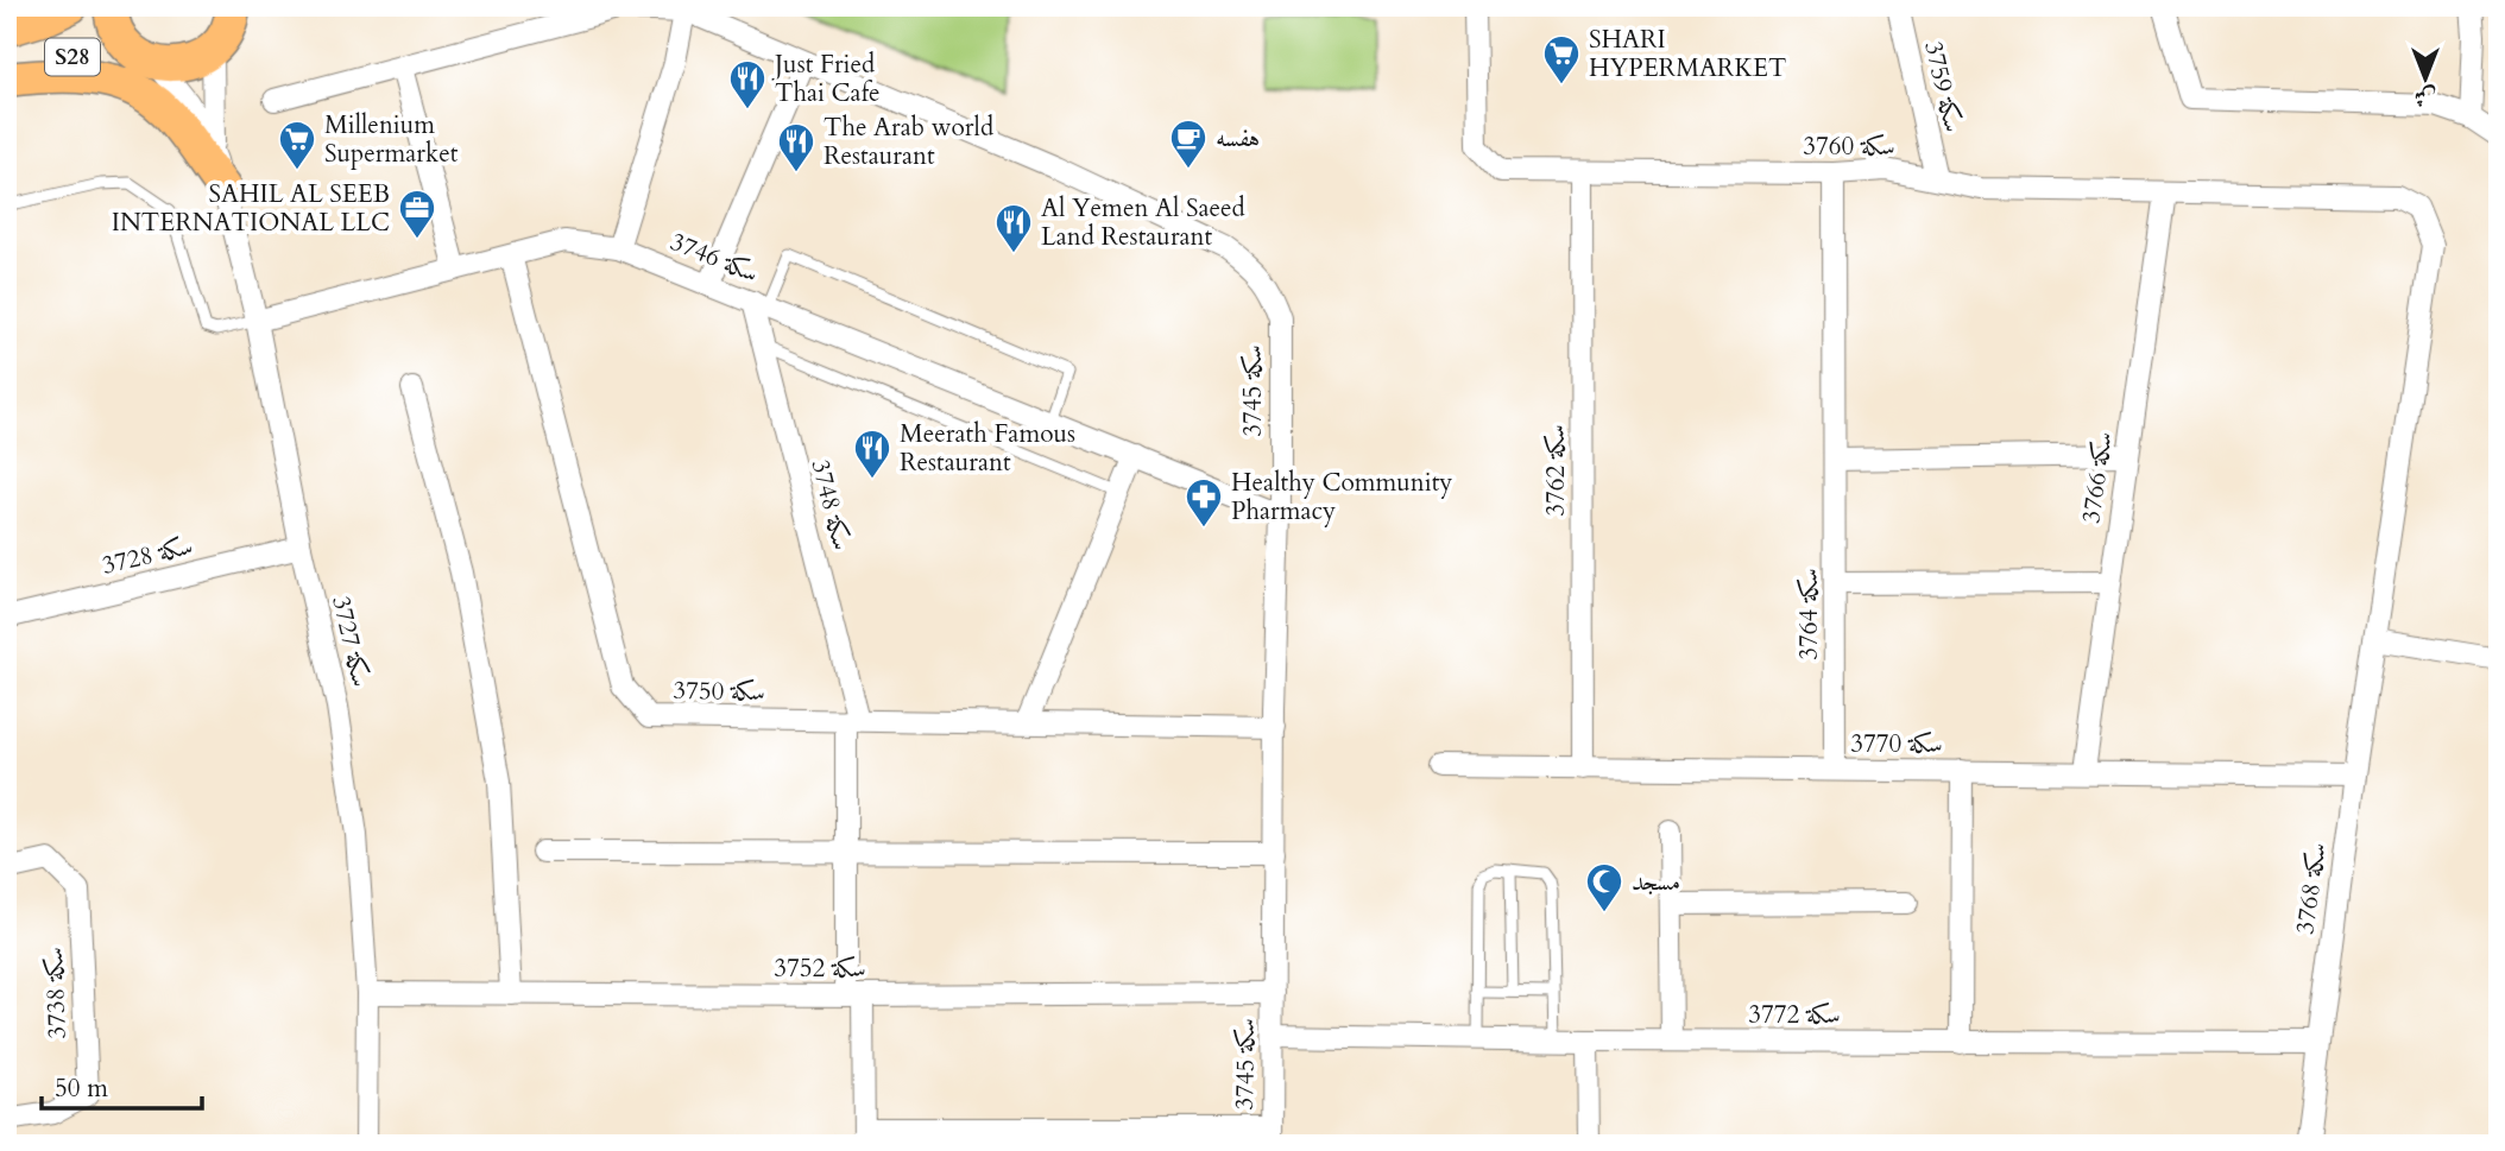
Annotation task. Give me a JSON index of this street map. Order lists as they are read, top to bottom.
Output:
{
  "streets": {
    "main road": ["S28"],
    "street": [
      "سكة 3759",
      "سكة 3760",
      "سكة 3746",
      "سكة 3745",
      "سكة 3762",
      "سكة 3766",
      "سكة 3748",
      "سكة 3728",
      "سكة 3764",
      "سكة 3727",
      "سكة 3750",
      "سكة 3770",
      "سكة 3768",
      "سكة 3752",
      "سكة 3738",
      "سكة 3772"
    ]
  },
  "crossings": [
    ["S28", "سكة 3727"],
    ["سكة 3759", "سكة 3760"],
    ["سكة 3760", "سكة 3762"],
    ["سكة 3760", "سكة 3766"],
    ["سكة 3760", "سكة 3764"],
    ["سكة 3760", "سكة 3768"],
    ["سكة 3746", "سكة 3745"],
    ["سكة 3746", "سكة 3748"],
    ["سكة 3746", "سكة 3727"],
    ["سكة 3746", "سكة 3750"],
    ["سكة 3745", "سكة 3750"],
    ["سكة 3745", "سكة 3752"],
    ["سكة 3745", "سكة 3772"],
    ["سكة 3762", "سكة 3770"],
    ["سكة 3766", "سكة 3770"],
    ["سكة 3748", "سكة 3750"],
    ["سكة 3748", "سكة 3752"],
    ["سكة 3728", "سكة 3727"],
    ["سكة 3764", "سكة 3770"],
    ["سكة 3727", "سكة 3752"],
    ["سكة 3770", "سكة 3768"],
    ["سكة 3768", "سكة 3772"]
  ],
  "places": {
    "supermarket": ["SHARI HYPERMARKET", "Millenium Supermarket"],
    "restaurant": [
      "Just Fried Thai Cafe",
      "The Arab world Restaurant",
      "Al Yemen Al Saeed Land Restaurant",
      "Meerath Famous Restaurant"
    ],
    "cafe": ["هفسه"],
    "office": ["SAHIL AL SEEB INTERNATIONAL LLC"],
    "pharmacy": ["Healthy Community Pharmacy"],
    "mosque": ["مسجد"]
  },
  "scale_bar": "50 m",
  "north": "bottom"
}
